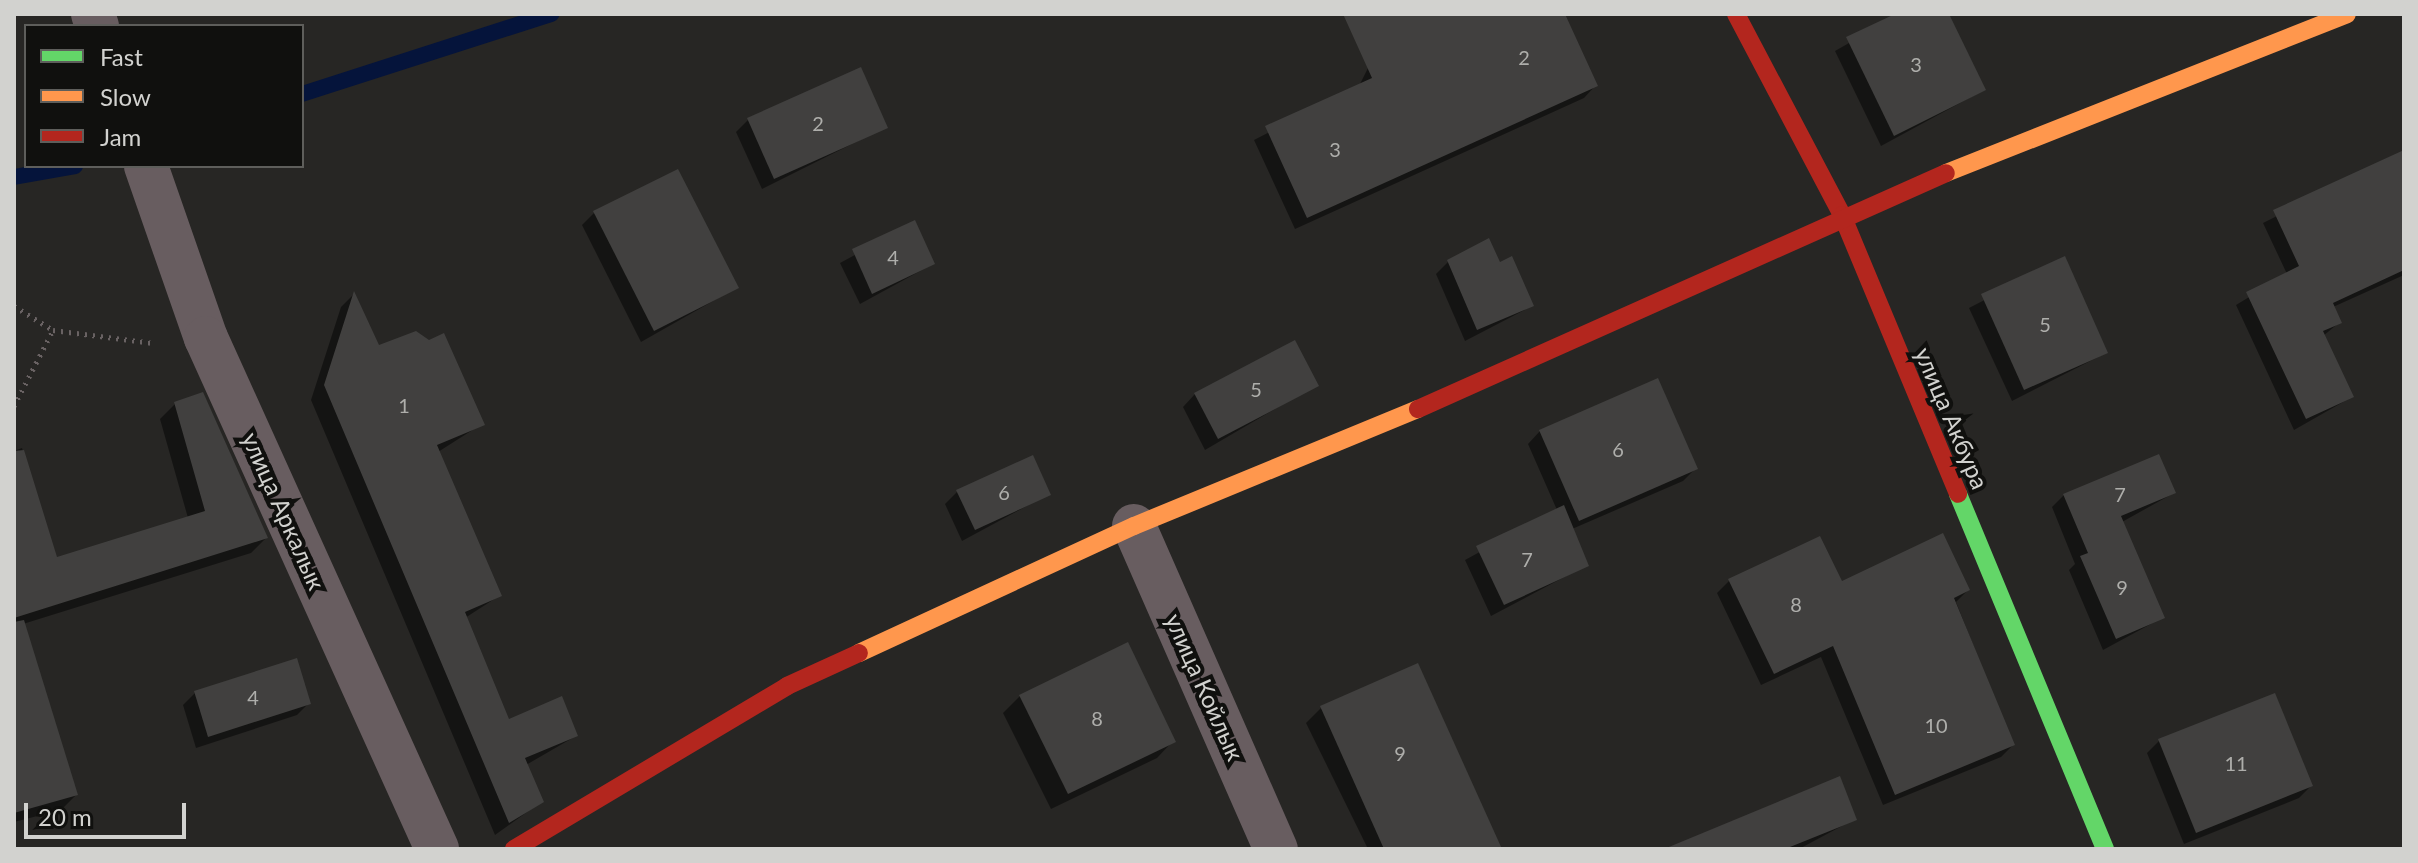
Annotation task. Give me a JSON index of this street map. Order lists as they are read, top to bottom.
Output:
{
  "streets": {
    "street": ["улица Акбура", "улица Аркалык", "улица Койлык"]
  },
  "house_numbers": [
    "2",
    "3",
    "2",
    "3",
    "4",
    "5",
    "5",
    "1",
    "6",
    "6",
    "7",
    "7",
    "9",
    "8",
    "4",
    "8",
    "10",
    "9",
    "11"
  ],
  "legend": ["Fast", "Slow", "Jam"],
  "scale_bar": "20 m"
}
